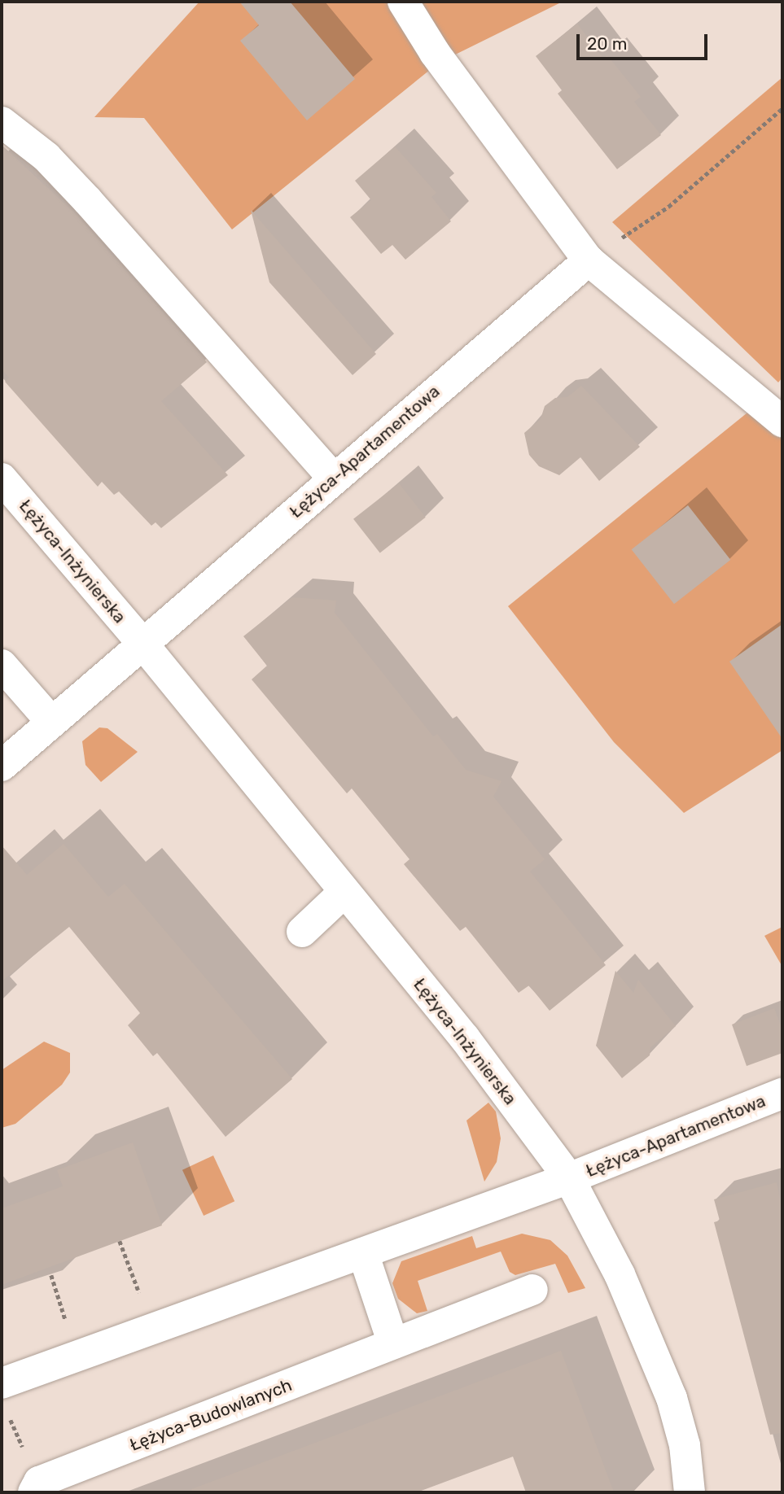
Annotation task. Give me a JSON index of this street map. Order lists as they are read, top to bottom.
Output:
{
  "streets": {
    "street": ["Łężyca-Apartamentowa", "Łężyca-Inżynierska", "Łężyca-Budowlanych"]
  },
  "crossings": [
    ["Łężyca-Apartamentowa", "Łężyca-Inżynierska"]
  ],
  "scale_bar": "20 m"
}
